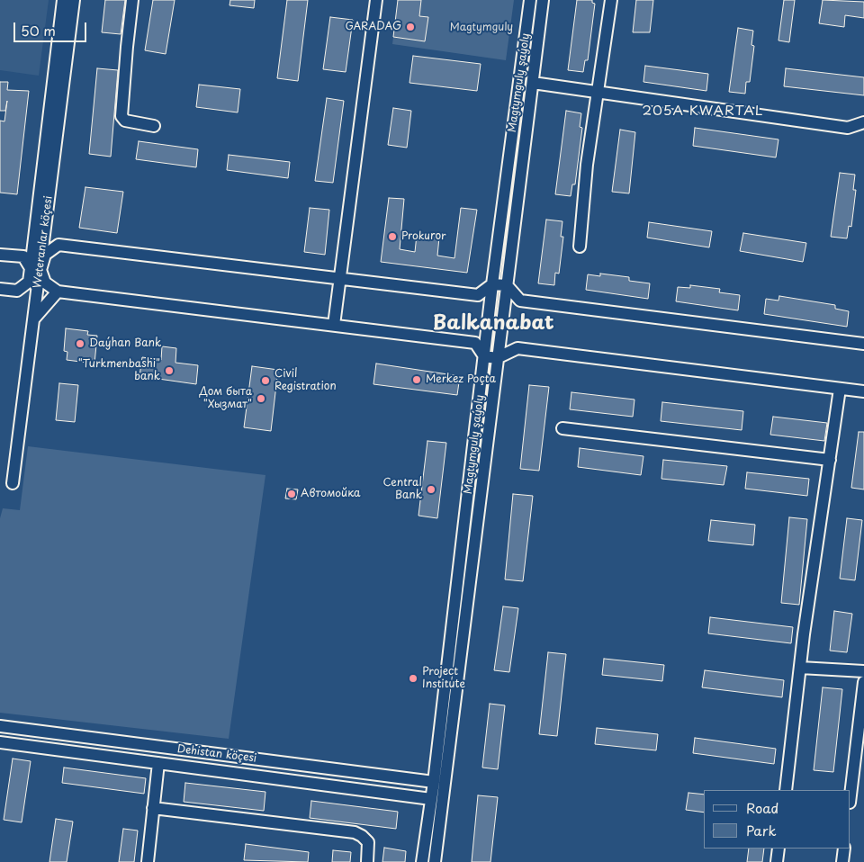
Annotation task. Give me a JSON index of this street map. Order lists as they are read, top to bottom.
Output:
{
  "streets": {
    "street": ["Magtymguly şaýoly", "Weteranlar köçesi", "Dehistan köçesi"]
  },
  "crossings": [
    ["Magtymguly şaýoly", "Dehistan köçesi"]
  ],
  "districts": ["205A KWARTAL", "Balkanabat"],
  "parks": ["Magtymguly"],
  "places": [
    "GARADAG",
    "Prokuror",
    "Daýhan Bank",
    "\"Turkmenbashi\" bank",
    "Merkez Poçta",
    "Civil Registration",
    "Дом быта \"Хызмат\"",
    "Central Bank",
    "Автомойка",
    "Project Institute"
  ],
  "legend": ["Road", "Park"],
  "scale_bar": "50 m"
}
